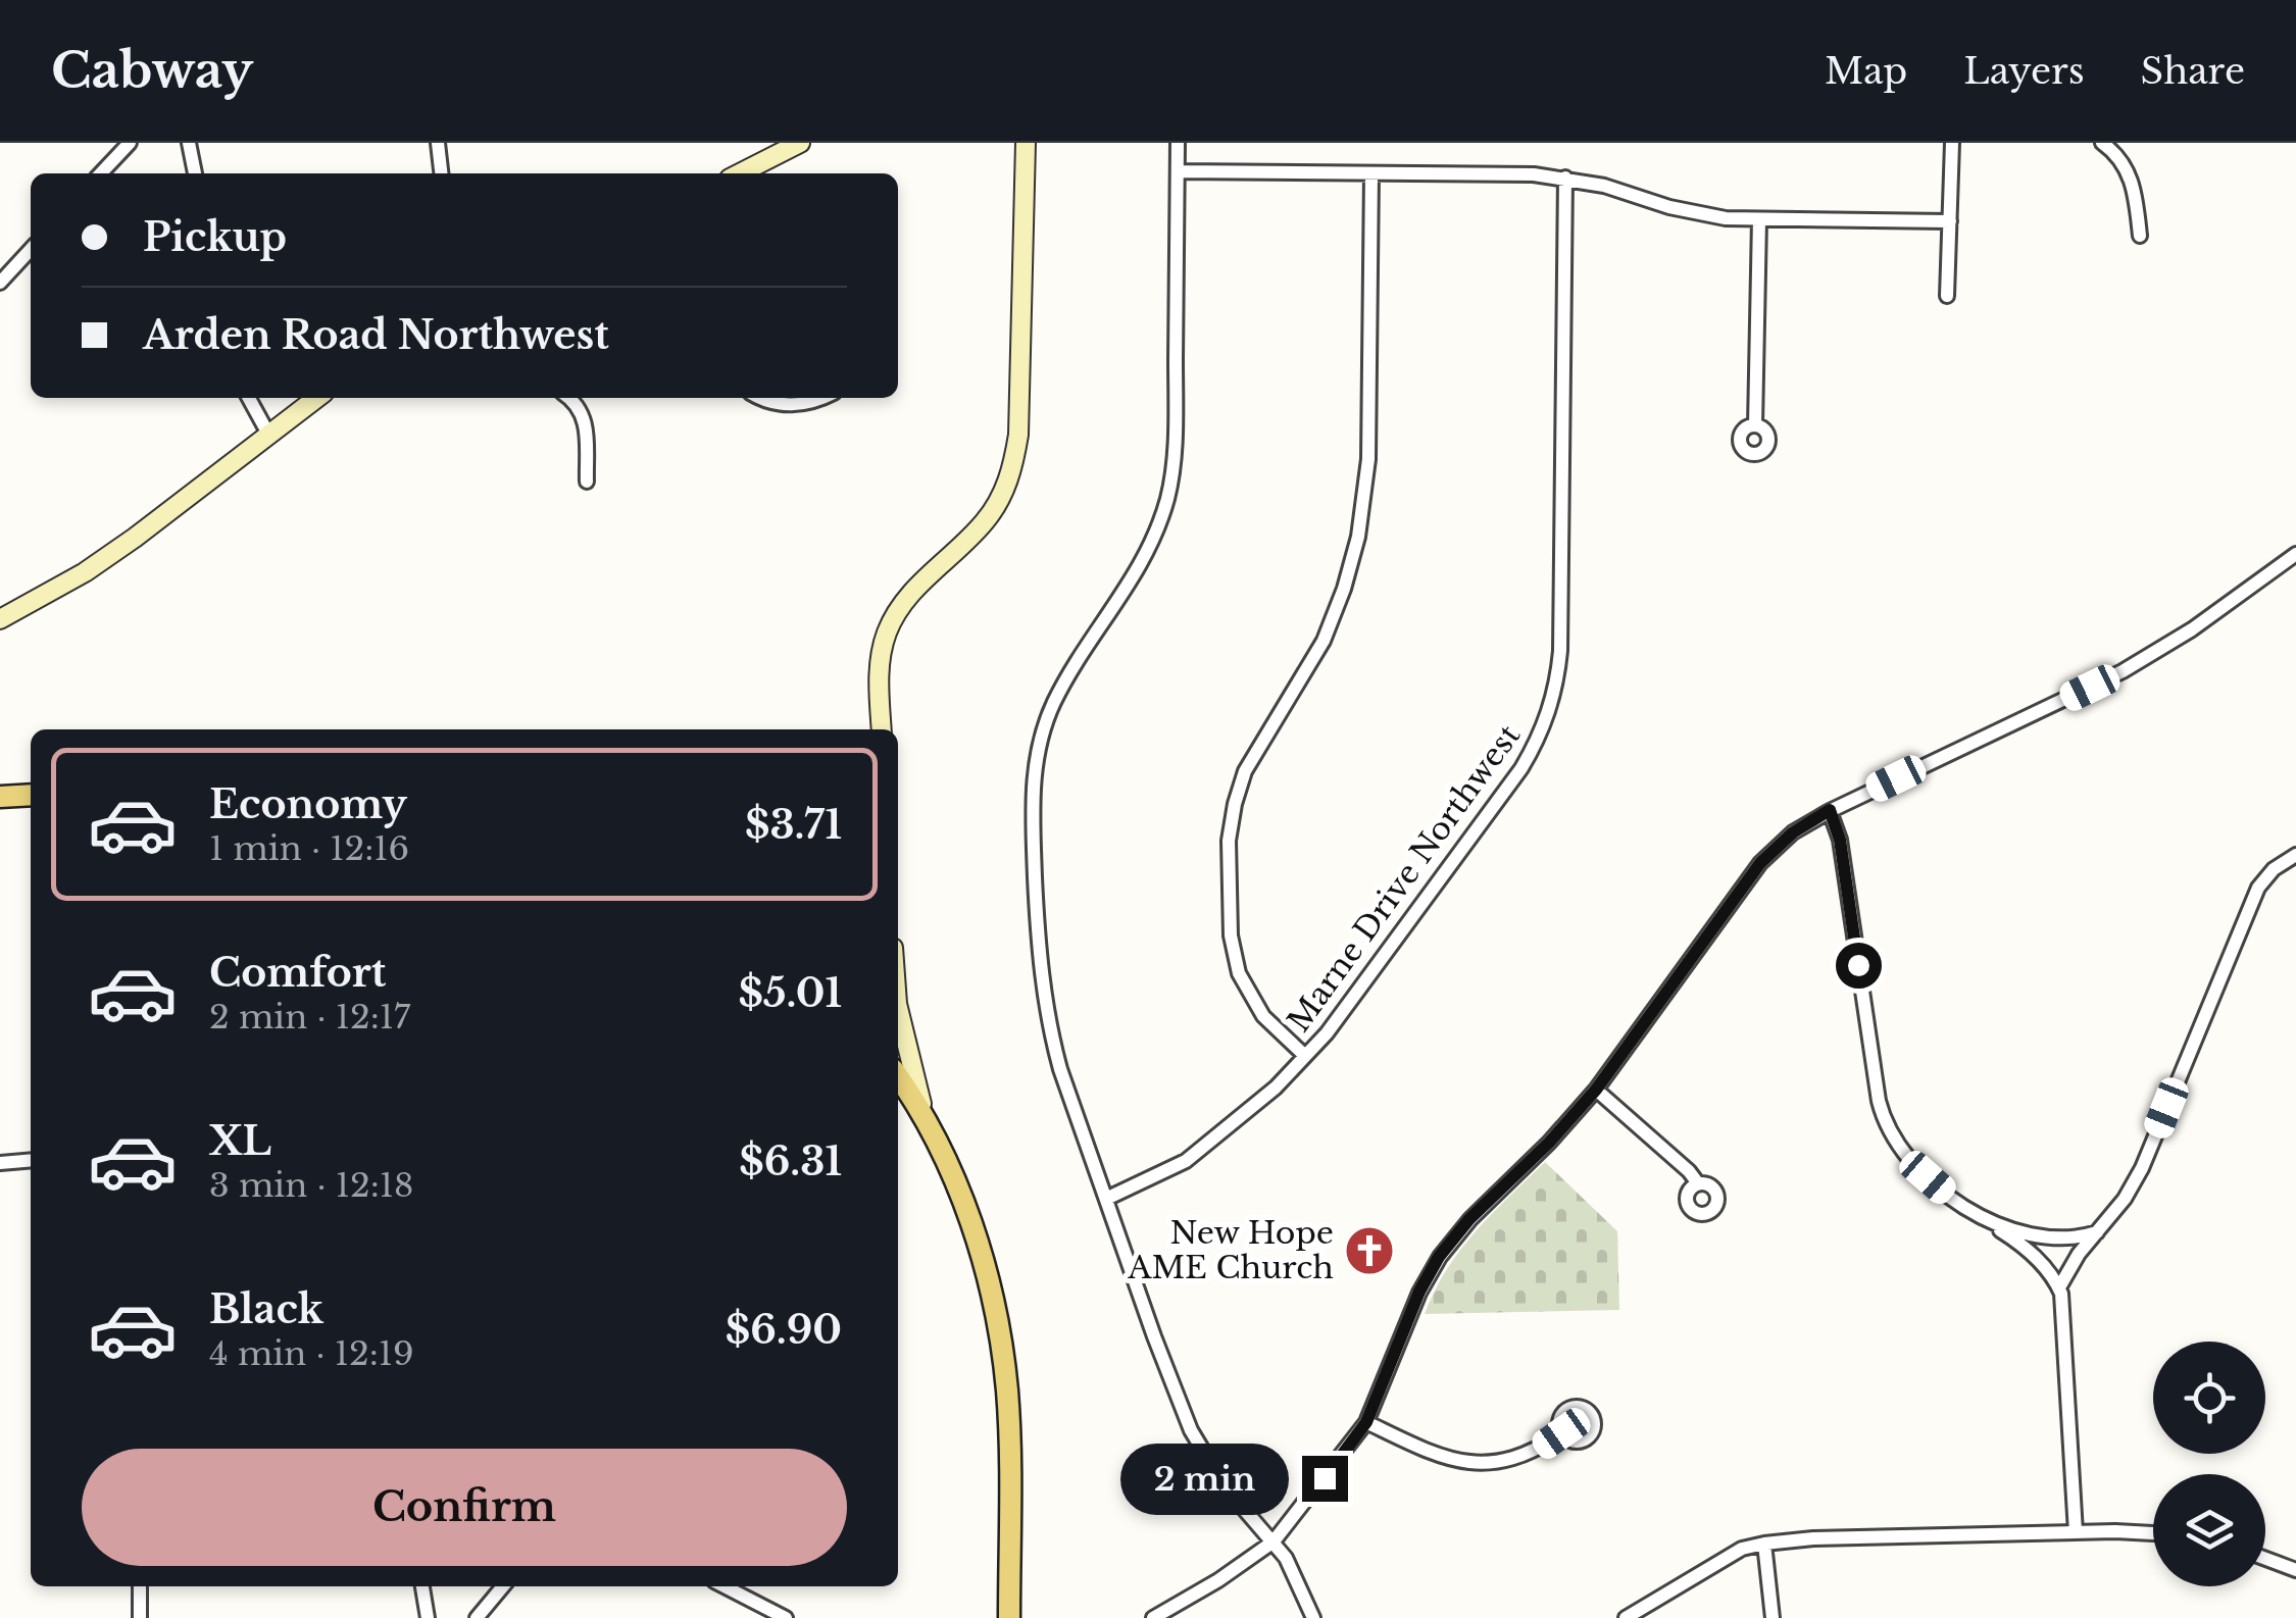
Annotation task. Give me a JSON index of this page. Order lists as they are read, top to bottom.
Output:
{
  "streets": {
    "street": ["Marne Drive Northwest"]
  },
  "places": {
    "church": ["New Hope AME Church"]
  },
  "page": {
    "header": "Cabway",
    "nav": ["Map", "Layers", "Share"],
    "banner": ["Pickup", "Arden Road Northwest"],
    "list": [
      {
        "name": "Economy",
        "note": "1 min · 12:16",
        "value": "$3.71"
      },
      {
        "name": "Comfort",
        "note": "2 min · 12:17",
        "value": "$5.01"
      },
      {
        "name": "XL",
        "note": "3 min · 12:18",
        "value": "$6.31"
      },
      {
        "name": "Black",
        "note": "4 min · 12:19",
        "value": "$6.90"
      }
    ],
    "buttons": "Confirm",
    "bubble": "2 min"
  }
}
